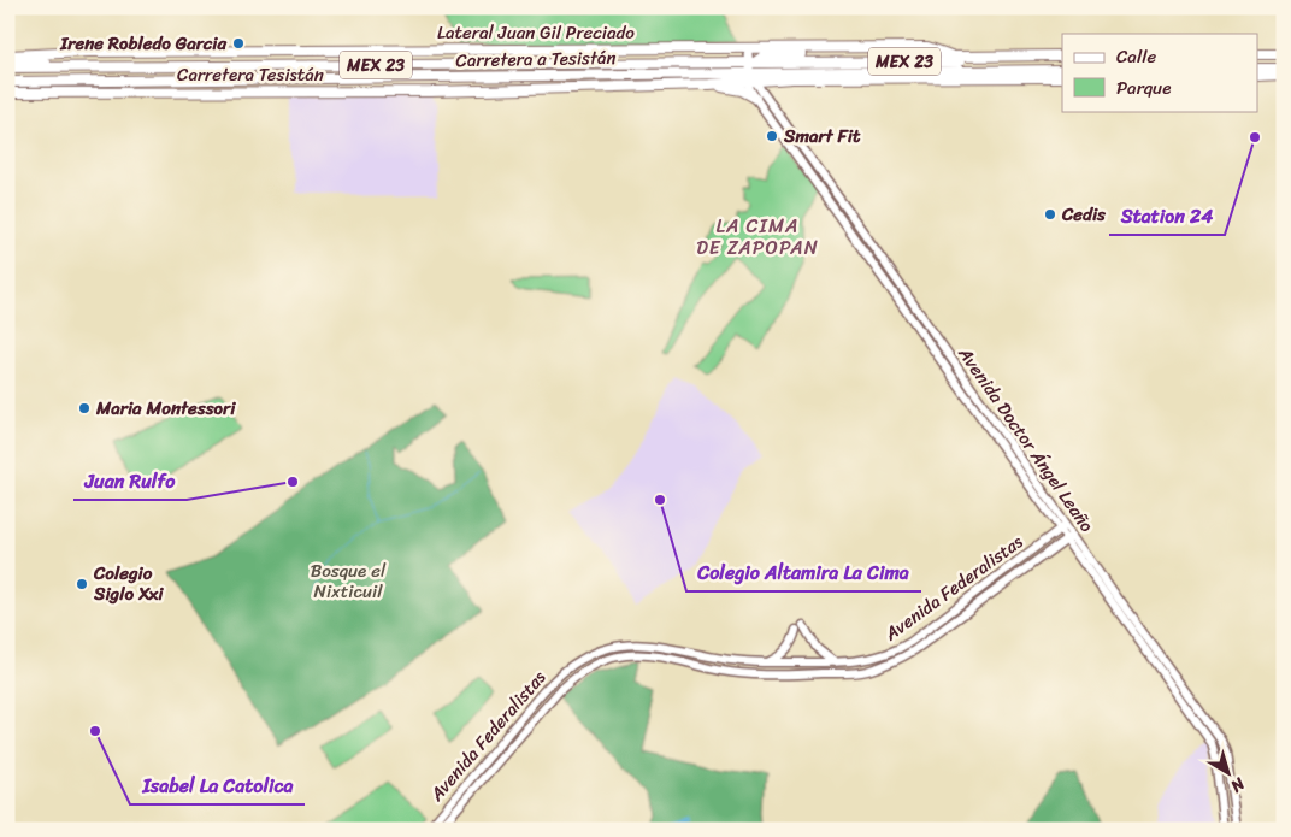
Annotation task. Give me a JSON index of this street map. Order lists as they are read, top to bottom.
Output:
{
  "streets": {
    "main road": [
      "Lateral Juan Gil Preciado",
      "Carretera a Tesistán",
      "MEX 23",
      "Carretera Tesistán"
    ],
    "street": ["Avenida Doctor Ángel Leaño", "Avenida Federalistas"]
  },
  "crossings": [
    ["Carretera a Tesistán", "Avenida Doctor Ángel Leaño"],
    ["Avenida Doctor Ángel Leaño", "Avenida Federalistas"]
  ],
  "districts": ["LA CIMA DE ZAPOPAN"],
  "parks": ["Bosque el Nixticuil"],
  "places": [
    "Irene Robledo Garcia",
    "Smart Fit",
    "Station 24",
    "Cedis",
    "Maria Montessori",
    "Juan Rulfo",
    "Colegio Altamira La Cima",
    "Colegio Siglo Xxi",
    "Isabel La Catolica"
  ],
  "legend": ["Calle", "Parque"],
  "north": "bottom right"
}
